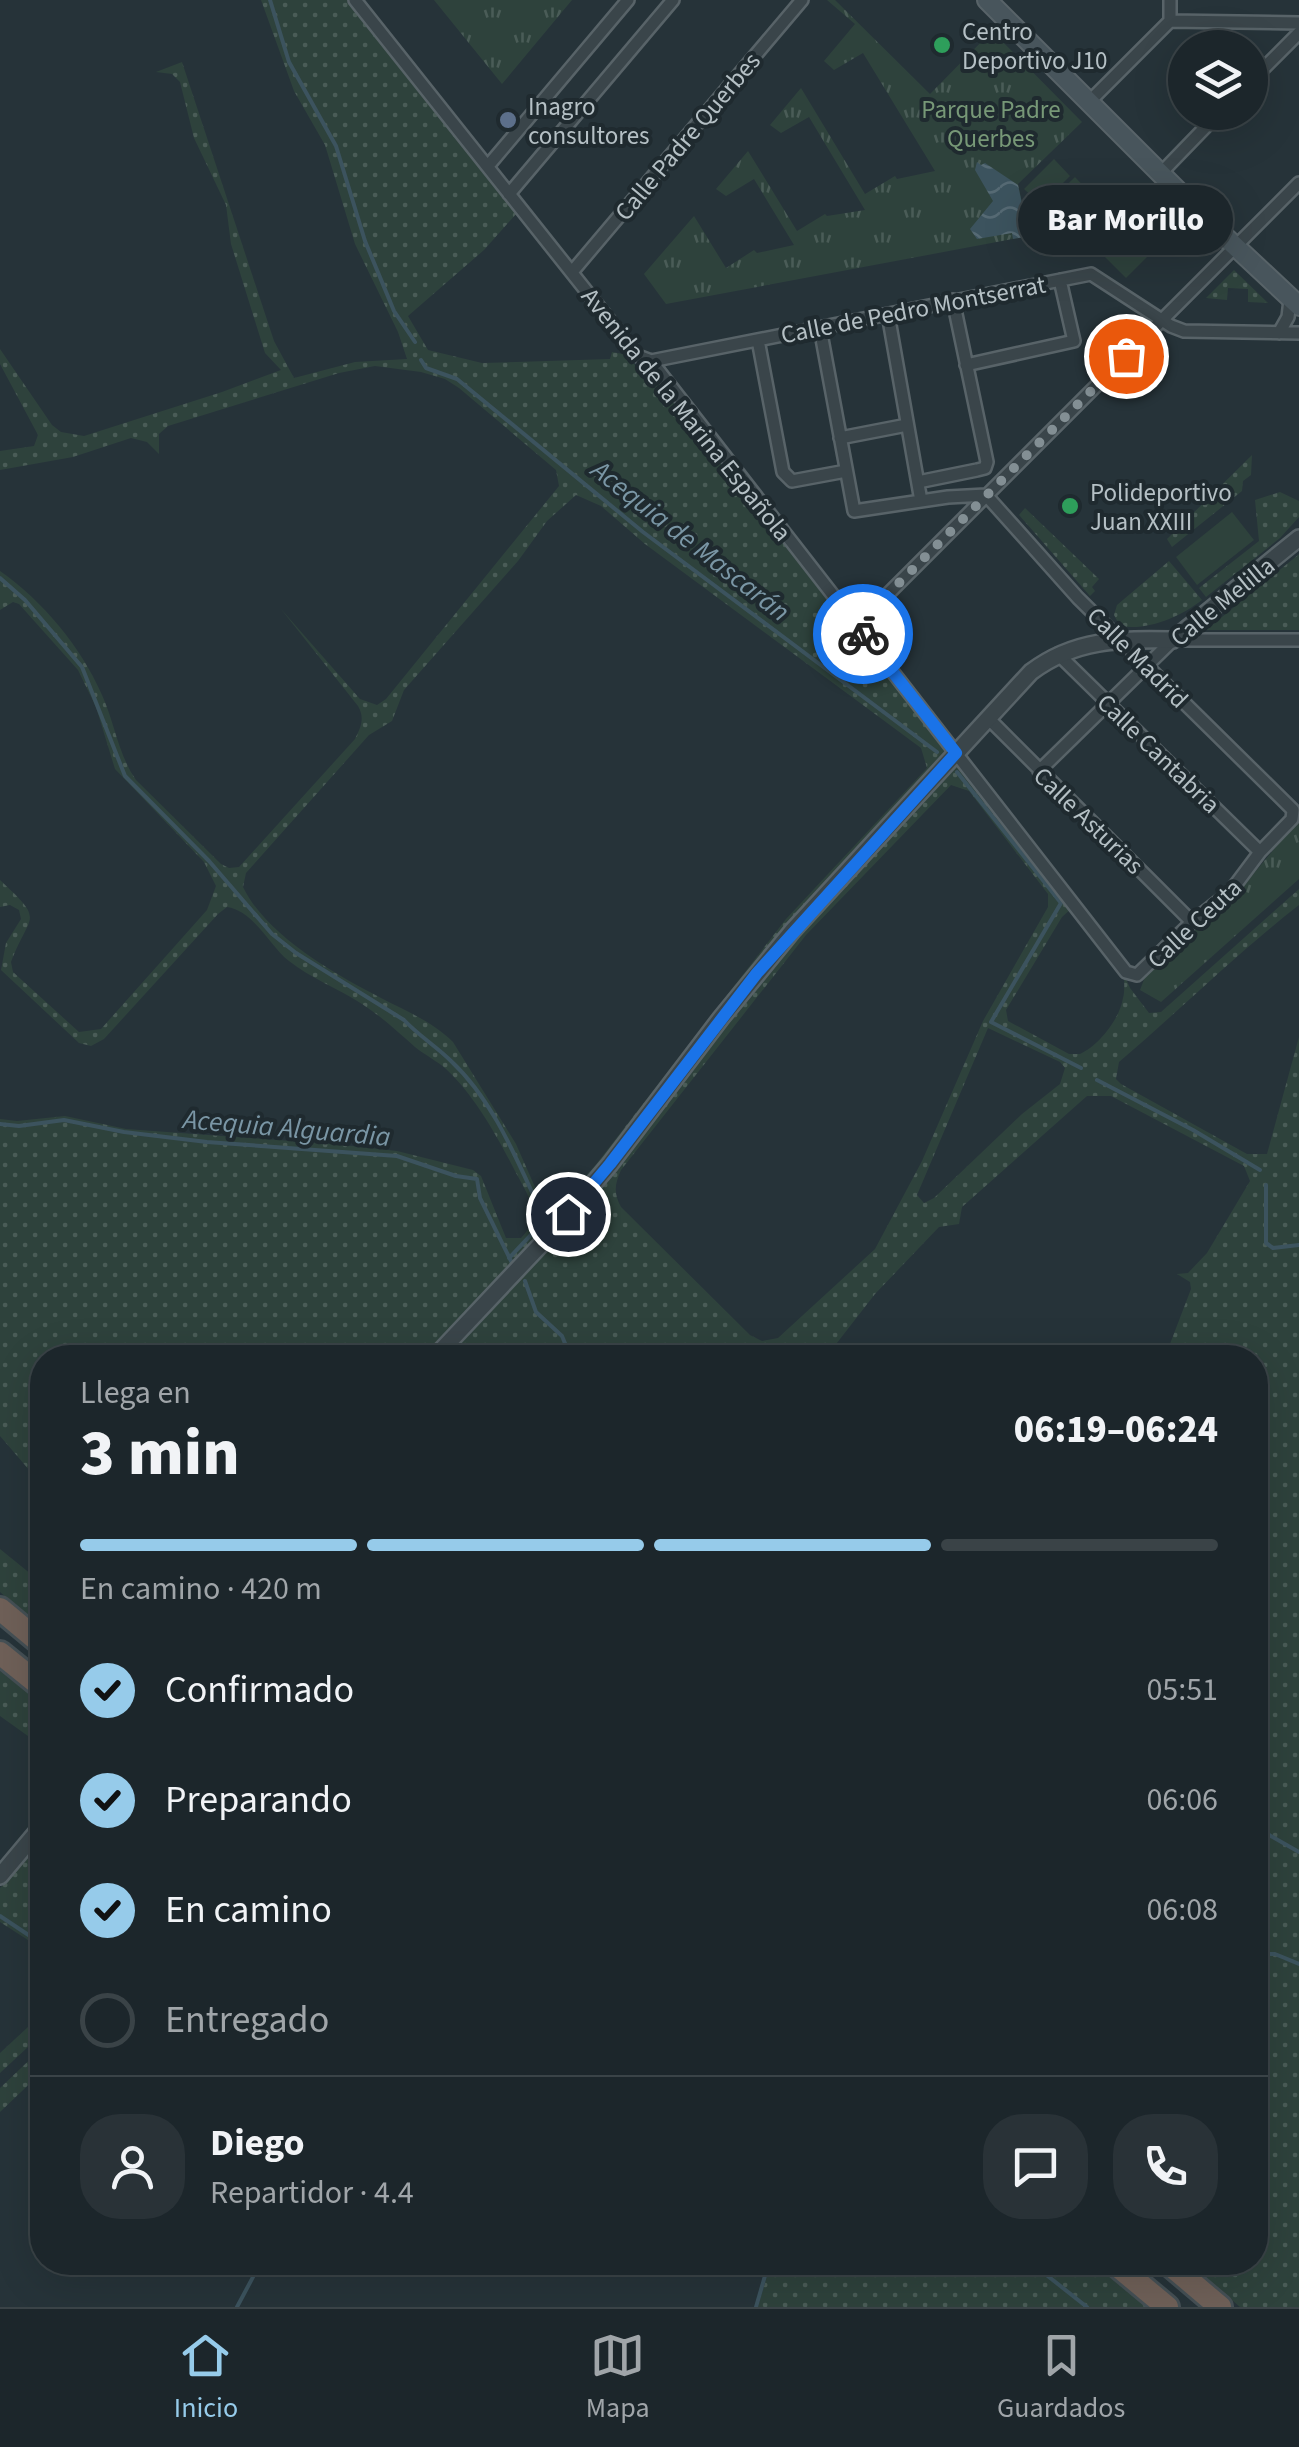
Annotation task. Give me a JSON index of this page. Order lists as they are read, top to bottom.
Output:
{
  "streets": {
    "street": [
      "Calle Padre Querbes",
      "Calle de Pedro Montserrat",
      "Avenida de la Marina Española",
      "Calle Melilla",
      "Calle Madrid",
      "Calle Cantabria",
      "Calle Asturias",
      "Calle Ceuta"
    ]
  },
  "crossings": [
    ["Calle Padre Querbes", "Avenida de la Marina Española"],
    ["Calle de Pedro Montserrat", "Avenida de la Marina Española"],
    ["Avenida de la Marina Española", "Calle Ceuta"],
    ["Calle Melilla", "Calle Madrid"],
    ["Calle Melilla", "Calle Cantabria"],
    ["Calle Melilla", "Calle Asturias"],
    ["Calle Madrid", "Calle Ceuta"],
    ["Calle Cantabria", "Calle Ceuta"],
    ["Calle Asturias", "Calle Ceuta"]
  ],
  "water": ["Acequia de Mascarán", "Acequia Alguardia"],
  "parks": ["Parque Padre Querbes"],
  "places": [
    "Centro Deportivo J10",
    "Inagro consultores",
    "Bar Morillo",
    "Polideportivo Juan XXIII"
  ],
  "page": {
    "bubble": "Bar Morillo",
    "heading": ["3 min", "Llega en", "06:19–06:24"],
    "panel": ["Diego", "Repartidor · 4.4"],
    "bar": "En camino · 420 m",
    "list": [
      ["Confirmado", "05:51"],
      ["Preparando", "06:06"],
      ["En camino", "06:08"],
      "Entregado"
    ],
    "tabs": ["Inicio", "Mapa", "Guardados"]
  }
}
